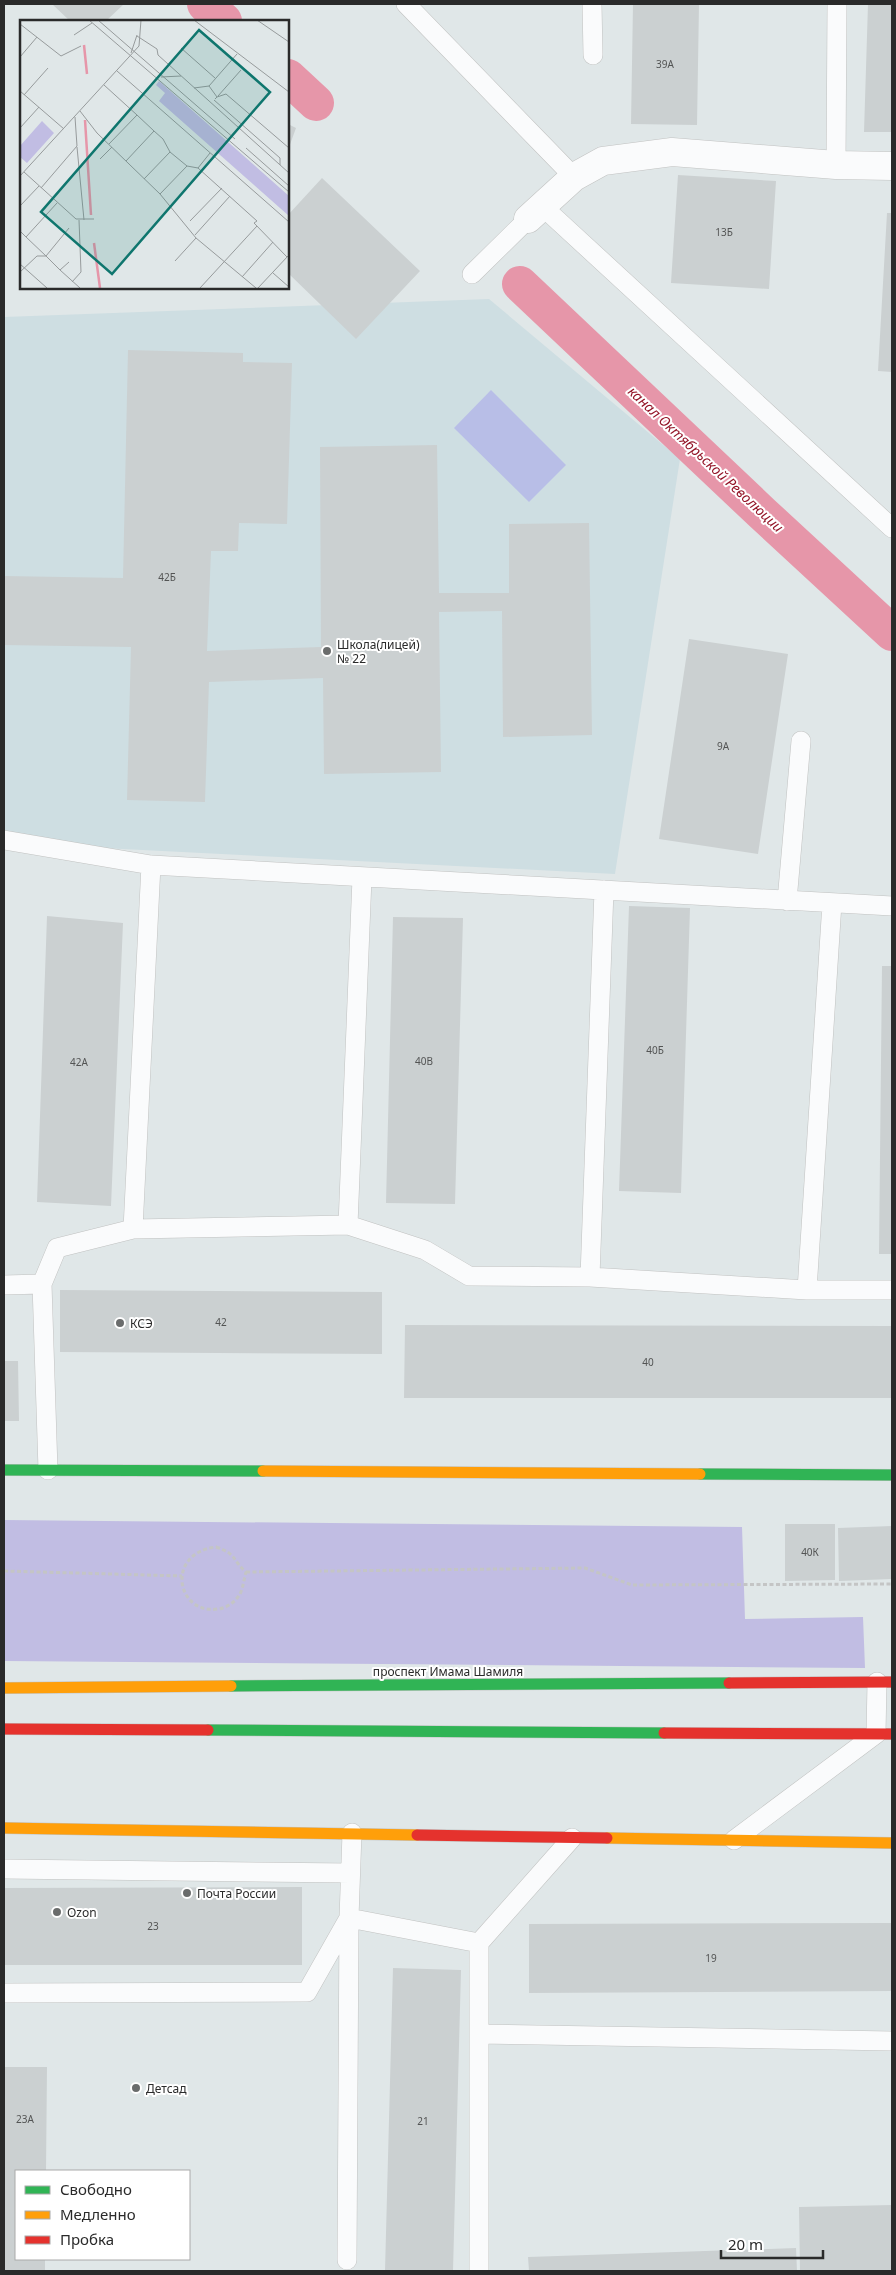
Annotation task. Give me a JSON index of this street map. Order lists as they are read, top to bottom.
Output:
{
  "streets": {
    "street": ["проспект Имама Шамиля"]
  },
  "water": ["канал Октябрьской Революции"],
  "places": [
    "Школа(лицей) № 22",
    "КСЭ",
    "Почта России",
    "Ozon",
    "Детсад"
  ],
  "house_numbers": [
    "39А",
    "13Б",
    "42Б",
    "9А",
    "40Б",
    "40В",
    "42А",
    "42",
    "40",
    "40К",
    "23",
    "19",
    "23А",
    "21"
  ],
  "legend": ["Свободно", "Медленно", "Пробка"],
  "scale_bar": "20 m"
}
